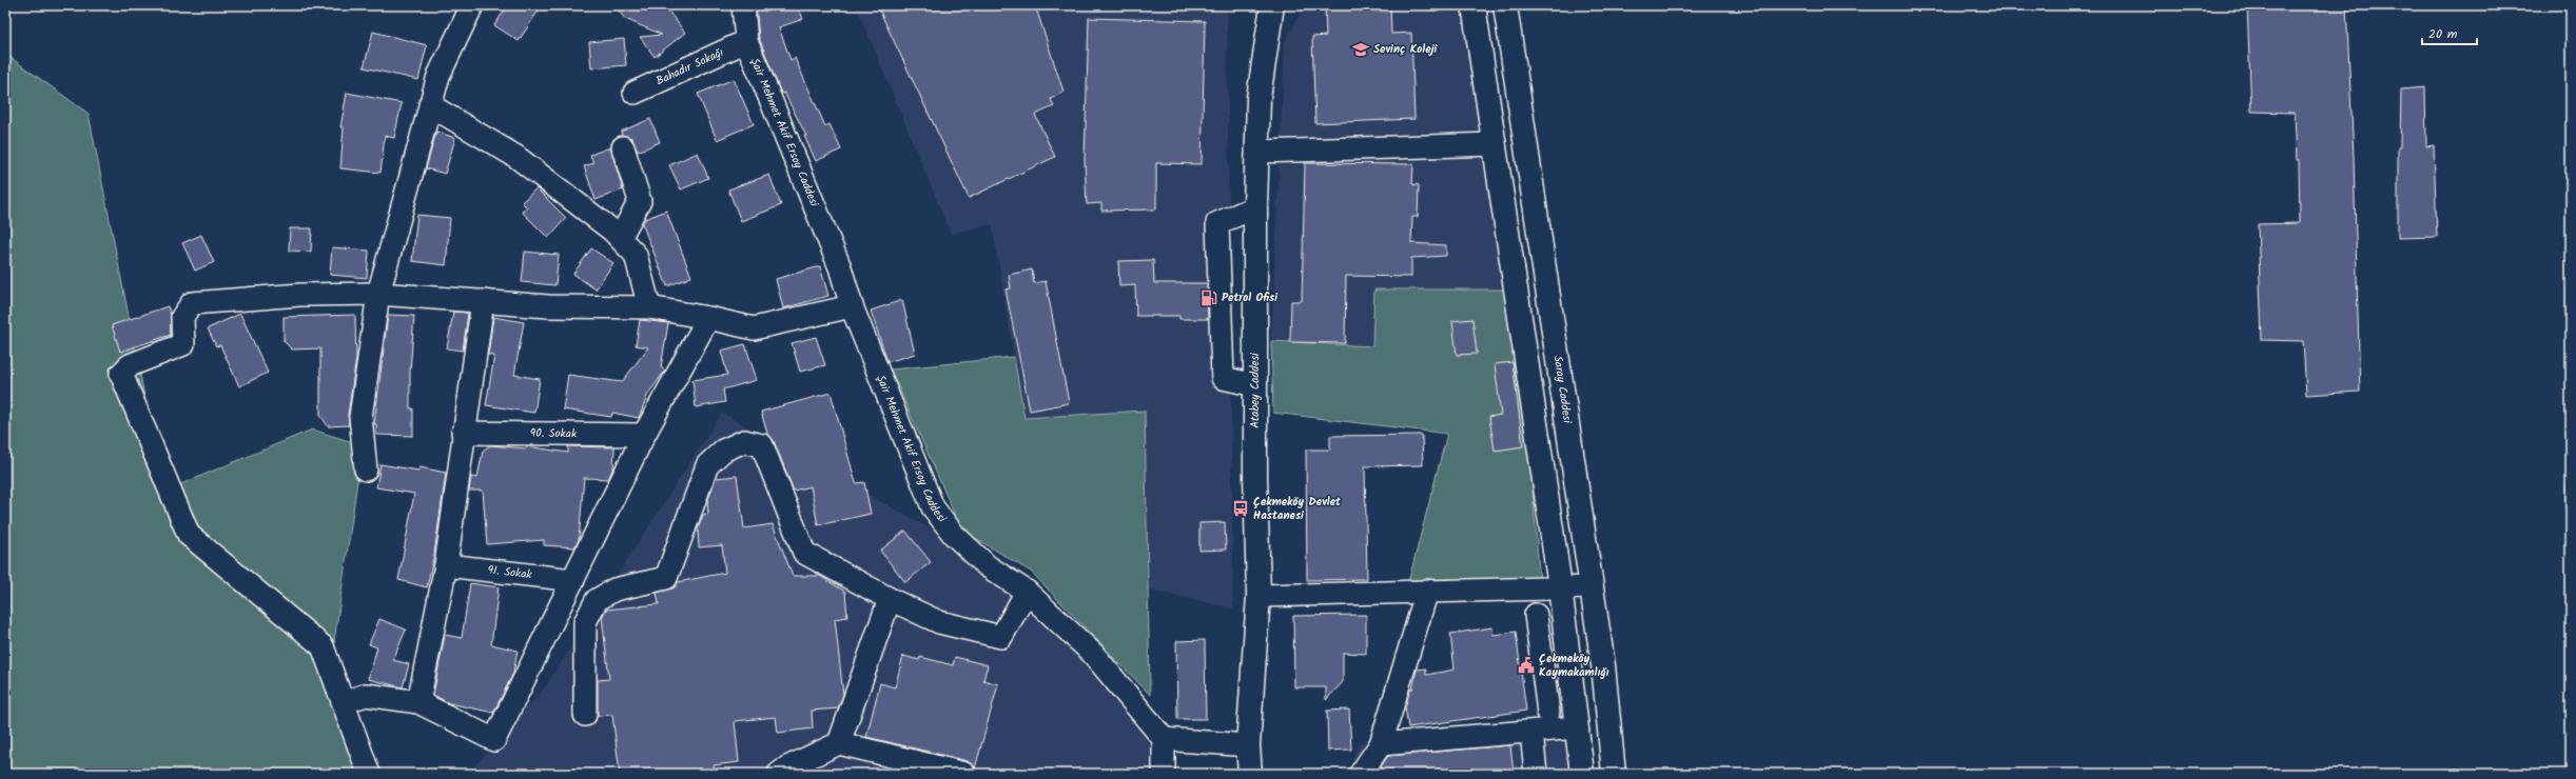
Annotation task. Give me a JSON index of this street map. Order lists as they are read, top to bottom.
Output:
{
  "streets": {
    "main road": ["Saray Caddesi", "Atabey Caddesi"],
    "street": [
      "Bahadır Sokağı",
      "Şair Mehmet Akif Ersoy Caddesi",
      "90. Sokak",
      "91. Sokak"
    ]
  },
  "crossings": [
    ["Bahadır Sokağı", "Şair Mehmet Akif Ersoy Caddesi"]
  ],
  "places": {
    "school or university": ["Sevinç Koleji"],
    "fuel station": ["Petrol Ofisi"],
    "bus stop": ["Çekmeköy Devlet Hastanesi"],
    "public building": ["Çekmeköy Kaymakamlığı"]
  },
  "scale_bar": "20 m"
}
